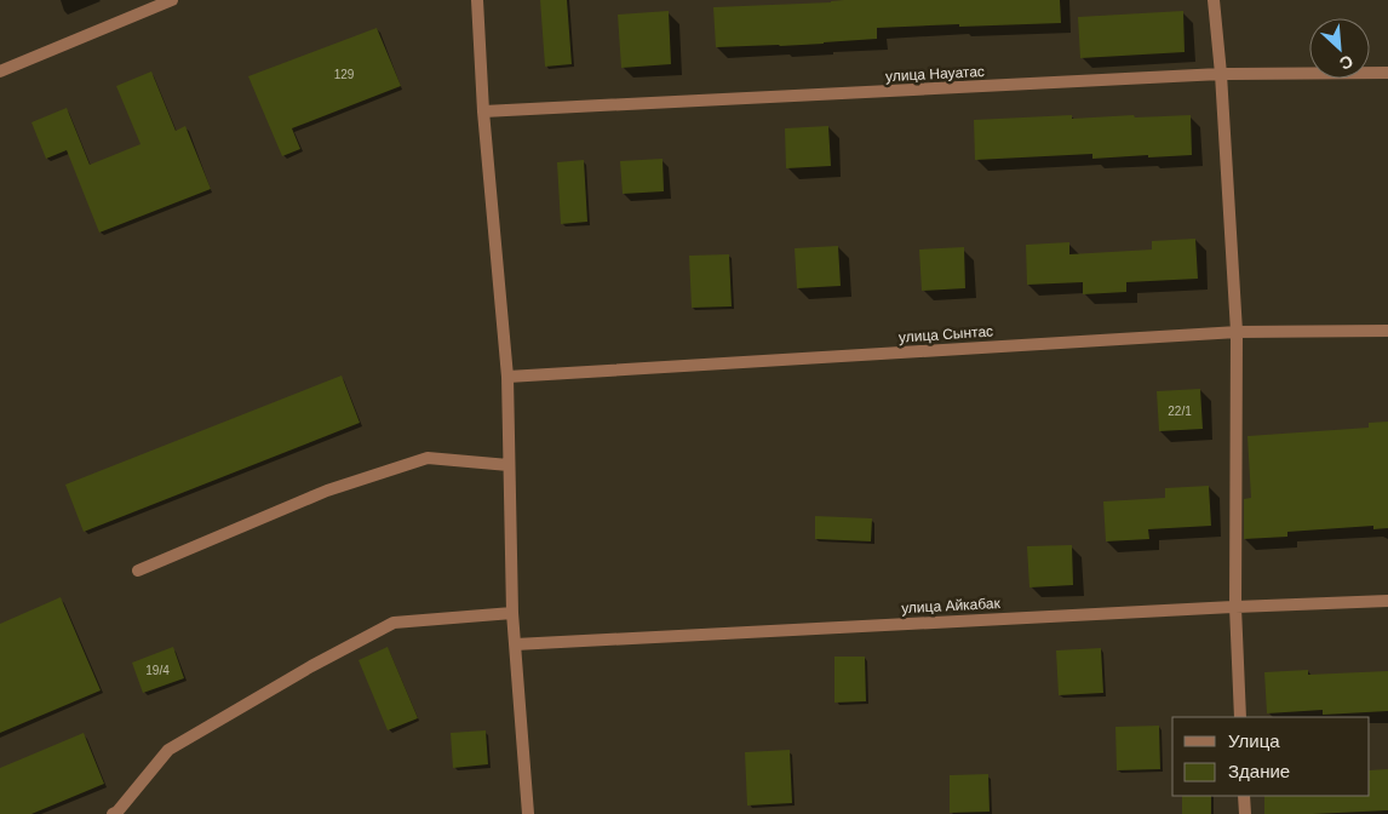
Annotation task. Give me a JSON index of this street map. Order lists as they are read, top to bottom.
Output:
{
  "streets": {
    "street": ["улица Науатас", "улица Сынтас", "улица Айкабак"]
  },
  "house_numbers": ["129", "22/1", "19/4"],
  "legend": ["Улица", "Здание"],
  "north": "bottom right"
}
